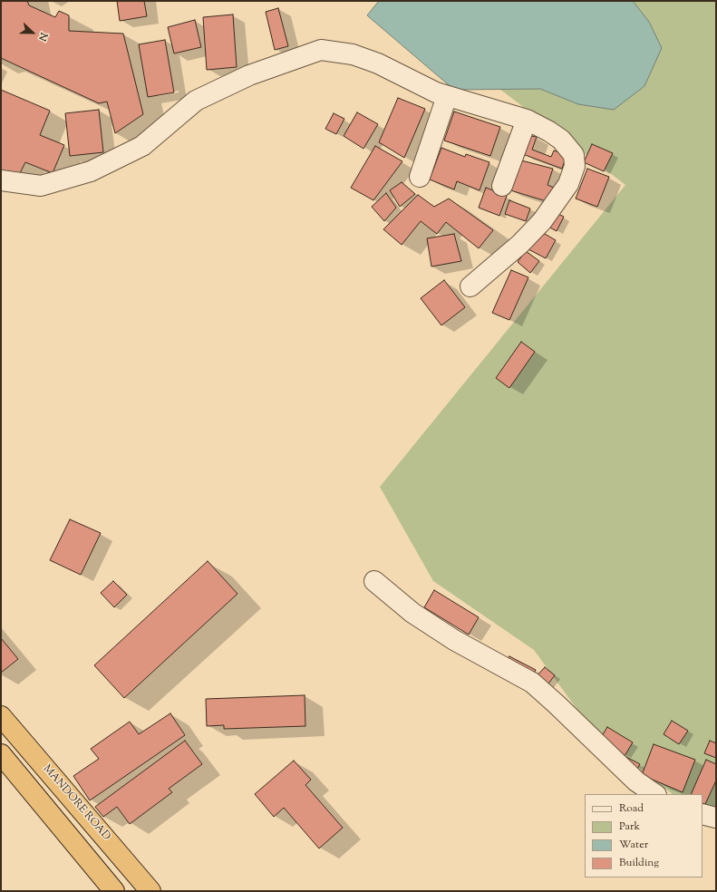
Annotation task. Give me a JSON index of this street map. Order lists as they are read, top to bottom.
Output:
{
  "streets": {
    "highway": ["MANDORE ROAD"]
  },
  "legend": [
    "Road",
    "Park",
    "Water",
    "Building"
  ],
  "north": "right"
}
